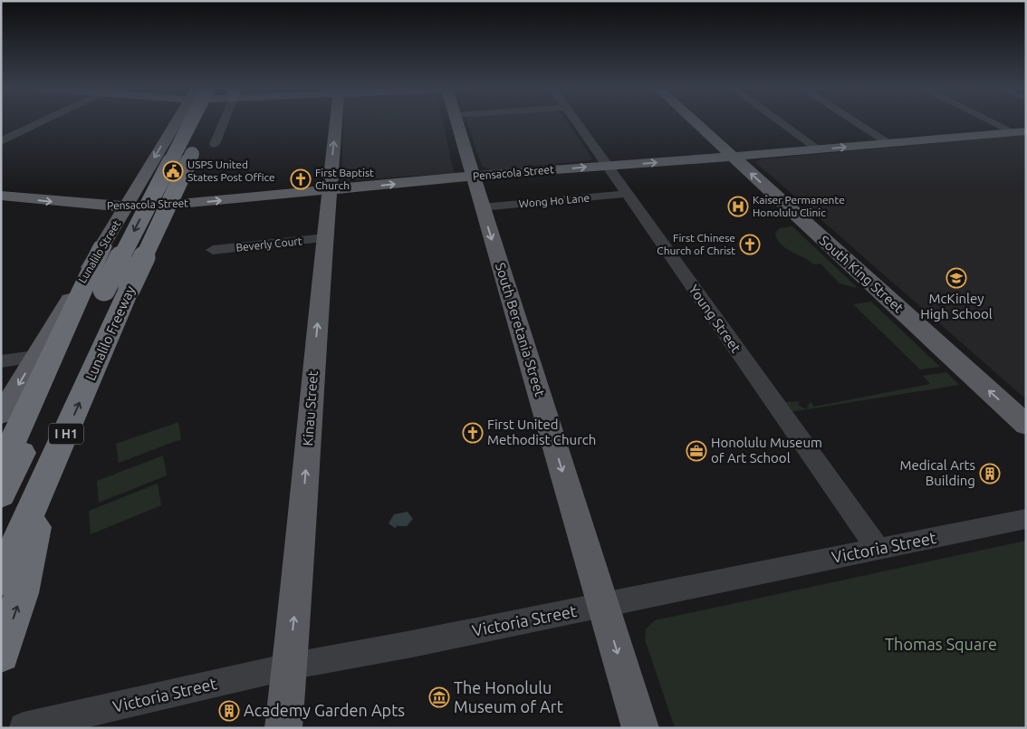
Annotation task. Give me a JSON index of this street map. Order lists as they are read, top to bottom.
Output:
{
  "streets": {
    "highway": ["Lunalilo Freeway", "I H1"],
    "main road": [
      "Pensacola Street",
      "Lunalilo Street",
      "South King Street",
      "South Beretania Street",
      "Kinau Street"
    ],
    "street": [
      "Wong Ho Lane",
      "Beverly Court",
      "Young Street",
      "Victoria Street"
    ]
  },
  "crossings": [
    ["Pensacola Street", "Lunalilo Street"],
    ["Pensacola Street", "South King Street"],
    ["Pensacola Street", "Young Street"],
    ["Pensacola Street", "South Beretania Street"],
    ["Pensacola Street", "Kinau Street"],
    ["Wong Ho Lane", "Young Street"],
    ["Wong Ho Lane", "South Beretania Street"],
    ["Beverly Court", "Kinau Street"],
    ["Young Street", "Victoria Street"],
    ["South Beretania Street", "Victoria Street"],
    ["Kinau Street", "Victoria Street"]
  ],
  "one_way": [
    "Pensacola Street",
    "Lunalilo Street",
    "South King Street",
    "South Beretania Street",
    "Kinau Street"
  ],
  "parks": ["Thomas Square"],
  "places": {
    "public building": ["USPS United States Post Office"],
    "church": ["First Baptist Church", "First Chinese Church of Christ", "First United Methodist Church"],
    "hospital": ["Kaiser Permanente Honolulu Clinic"],
    "school or university": ["McKinley High School"],
    "office": ["Honolulu Museum of Art School"],
    "building": ["Medical Arts Building", "Academy Garden Apts"],
    "museum": ["The Honolulu Museum of Art"]
  }
}
